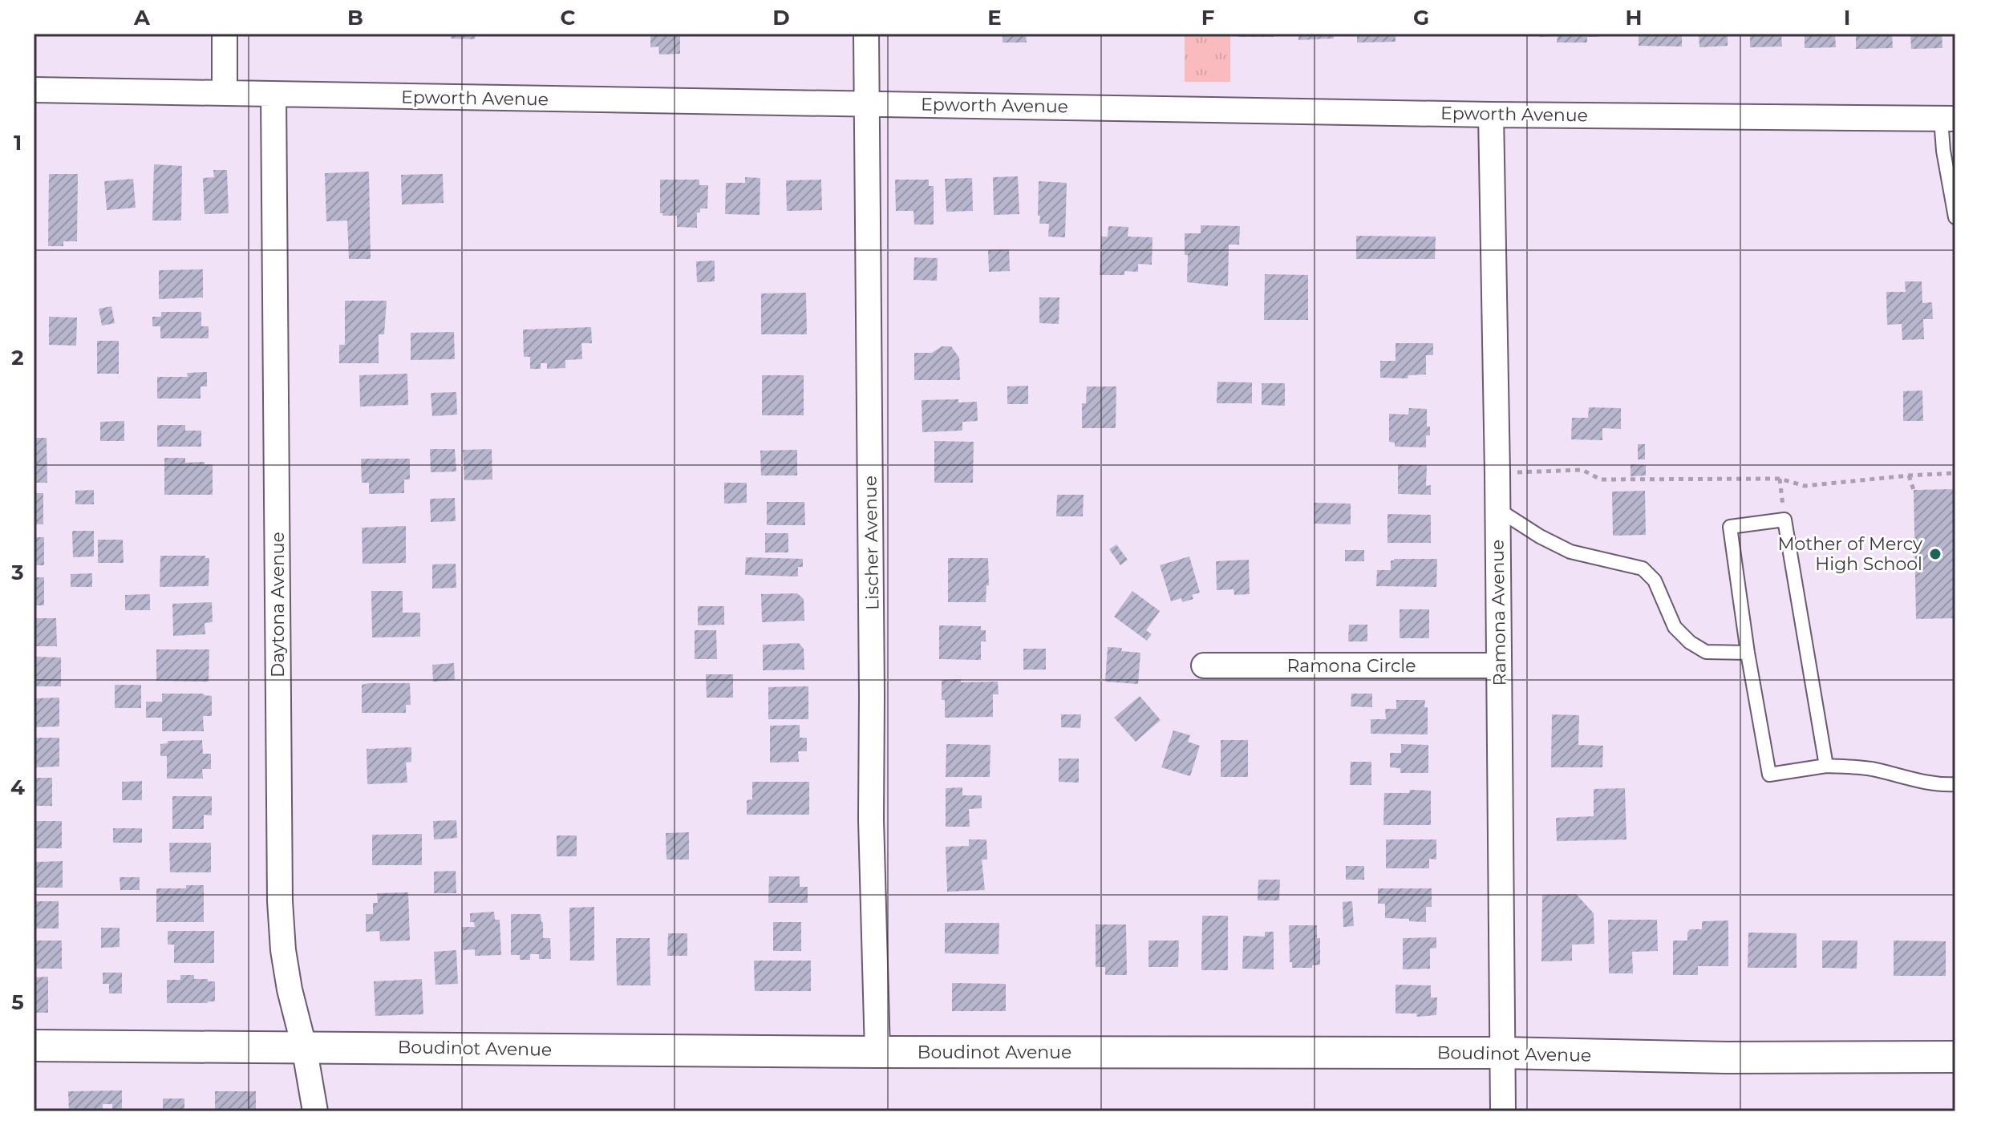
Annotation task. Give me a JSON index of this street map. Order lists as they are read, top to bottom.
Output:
{
  "streets": {
    "street": [
      "Epworth Avenue",
      "Lischer Avenue",
      "Daytona Avenue",
      "Ramona Avenue",
      "Ramona Circle",
      "Boudinot Avenue"
    ]
  },
  "crossings": [
    ["Epworth Avenue", "Lischer Avenue"],
    ["Epworth Avenue", "Daytona Avenue"],
    ["Epworth Avenue", "Ramona Avenue"],
    ["Lischer Avenue", "Boudinot Avenue"],
    ["Daytona Avenue", "Boudinot Avenue"],
    ["Ramona Avenue", "Ramona Circle"],
    ["Ramona Avenue", "Boudinot Avenue"]
  ],
  "places": ["Mother of Mercy High School"],
  "grid": {
    "columns": [
      "A",
      "B",
      "C",
      "D",
      "E",
      "F",
      "G",
      "H",
      "I"
    ],
    "rows": [
      "1",
      "2",
      "3",
      "4",
      "5"
    ]
  }
}
